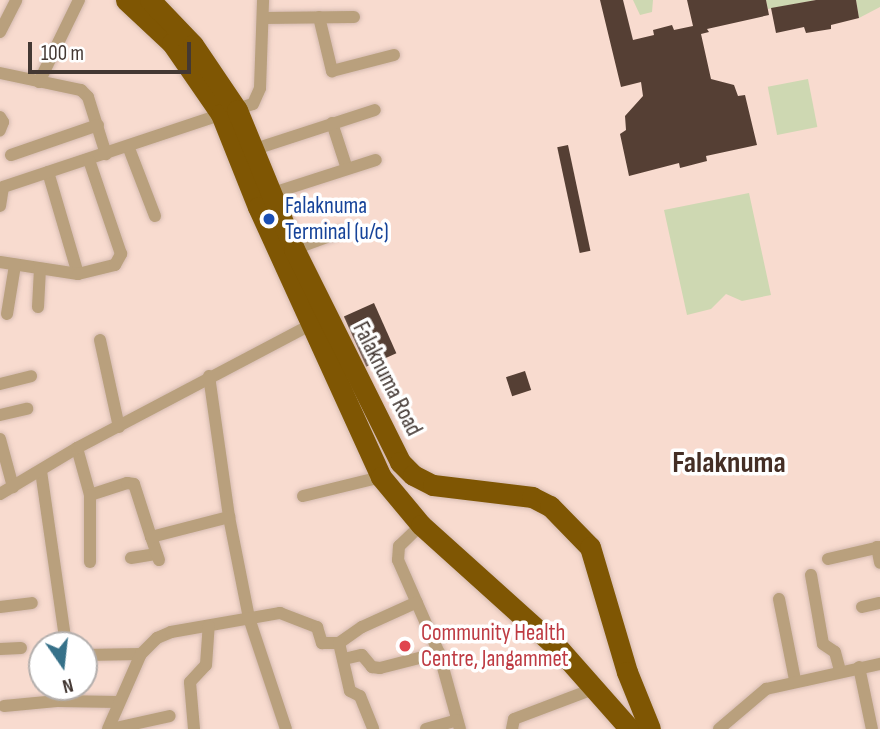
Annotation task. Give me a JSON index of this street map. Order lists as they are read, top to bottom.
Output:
{
  "streets": {
    "highway": ["Falaknuma Road"]
  },
  "districts": ["Falaknuma"],
  "places": ["Falaknuma Terminal (u/c)", "Community Health Centre, Jangammet"],
  "scale_bar": "100 m",
  "north": "bottom"
}
